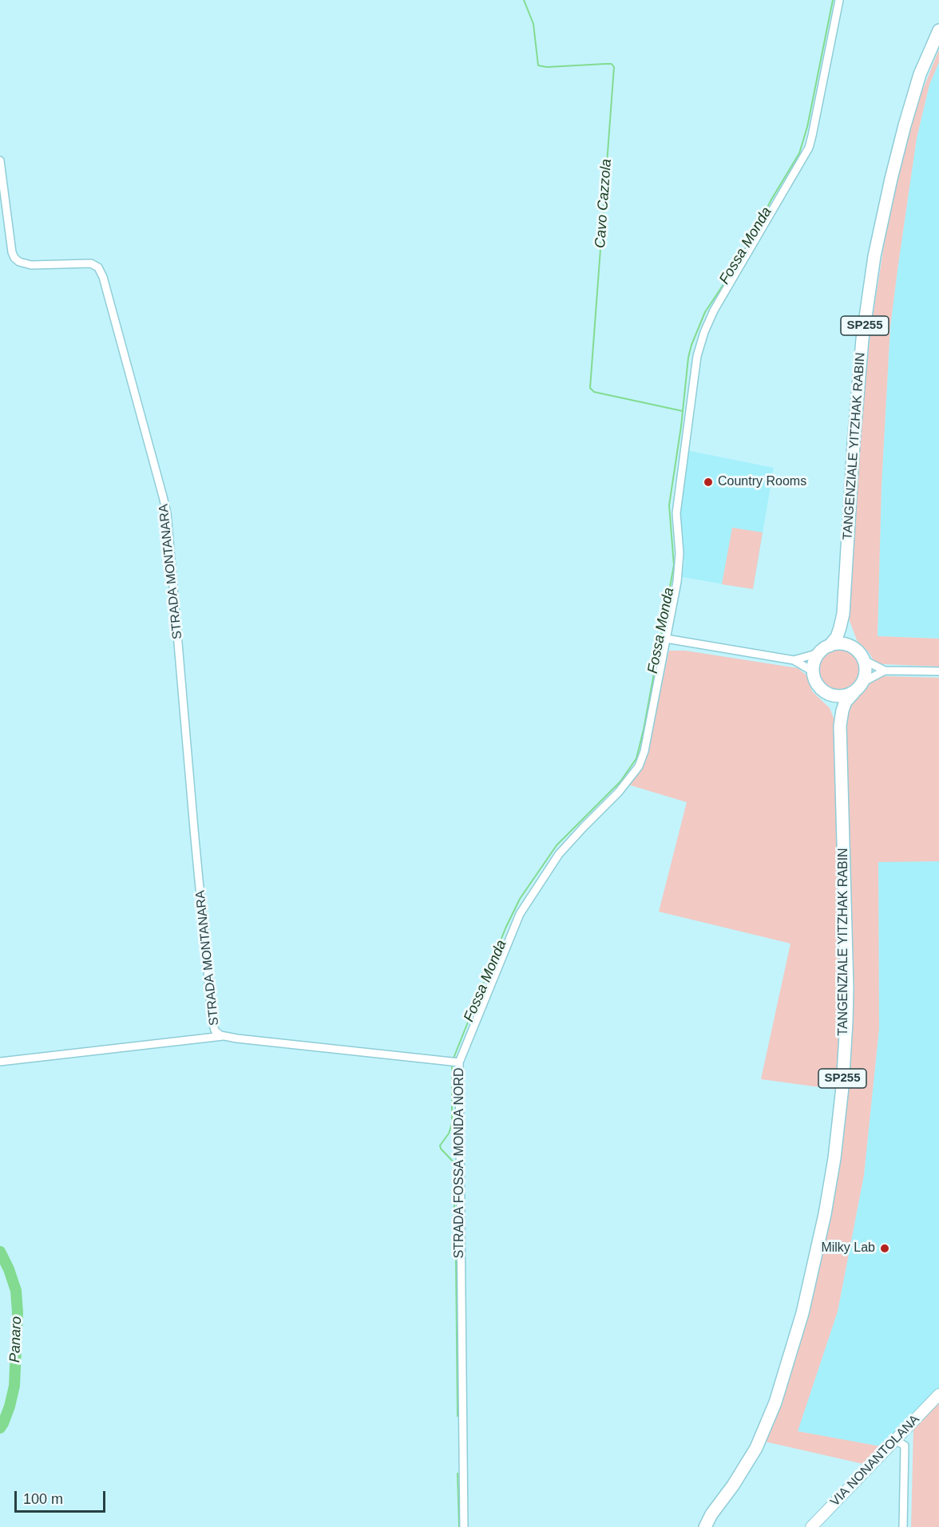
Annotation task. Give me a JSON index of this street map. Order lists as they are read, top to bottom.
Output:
{
  "streets": {
    "main road": ["SP255", "TANGENZIALE YITZHAK RABIN", "VIA NONANTOLANA"],
    "street": ["STRADA MONTANARA", "STRADA FOSSA MONDA NORD"]
  },
  "crossings": [
    ["SP255", "TANGENZIALE YITZHAK RABIN"],
    ["STRADA MONTANARA", "STRADA FOSSA MONDA NORD"]
  ],
  "water": ["Cavo Cazzola", "Fossa Monda", "Panaro"],
  "places": ["Country Rooms", "Milky Lab"],
  "scale_bar": "100 m"
}
